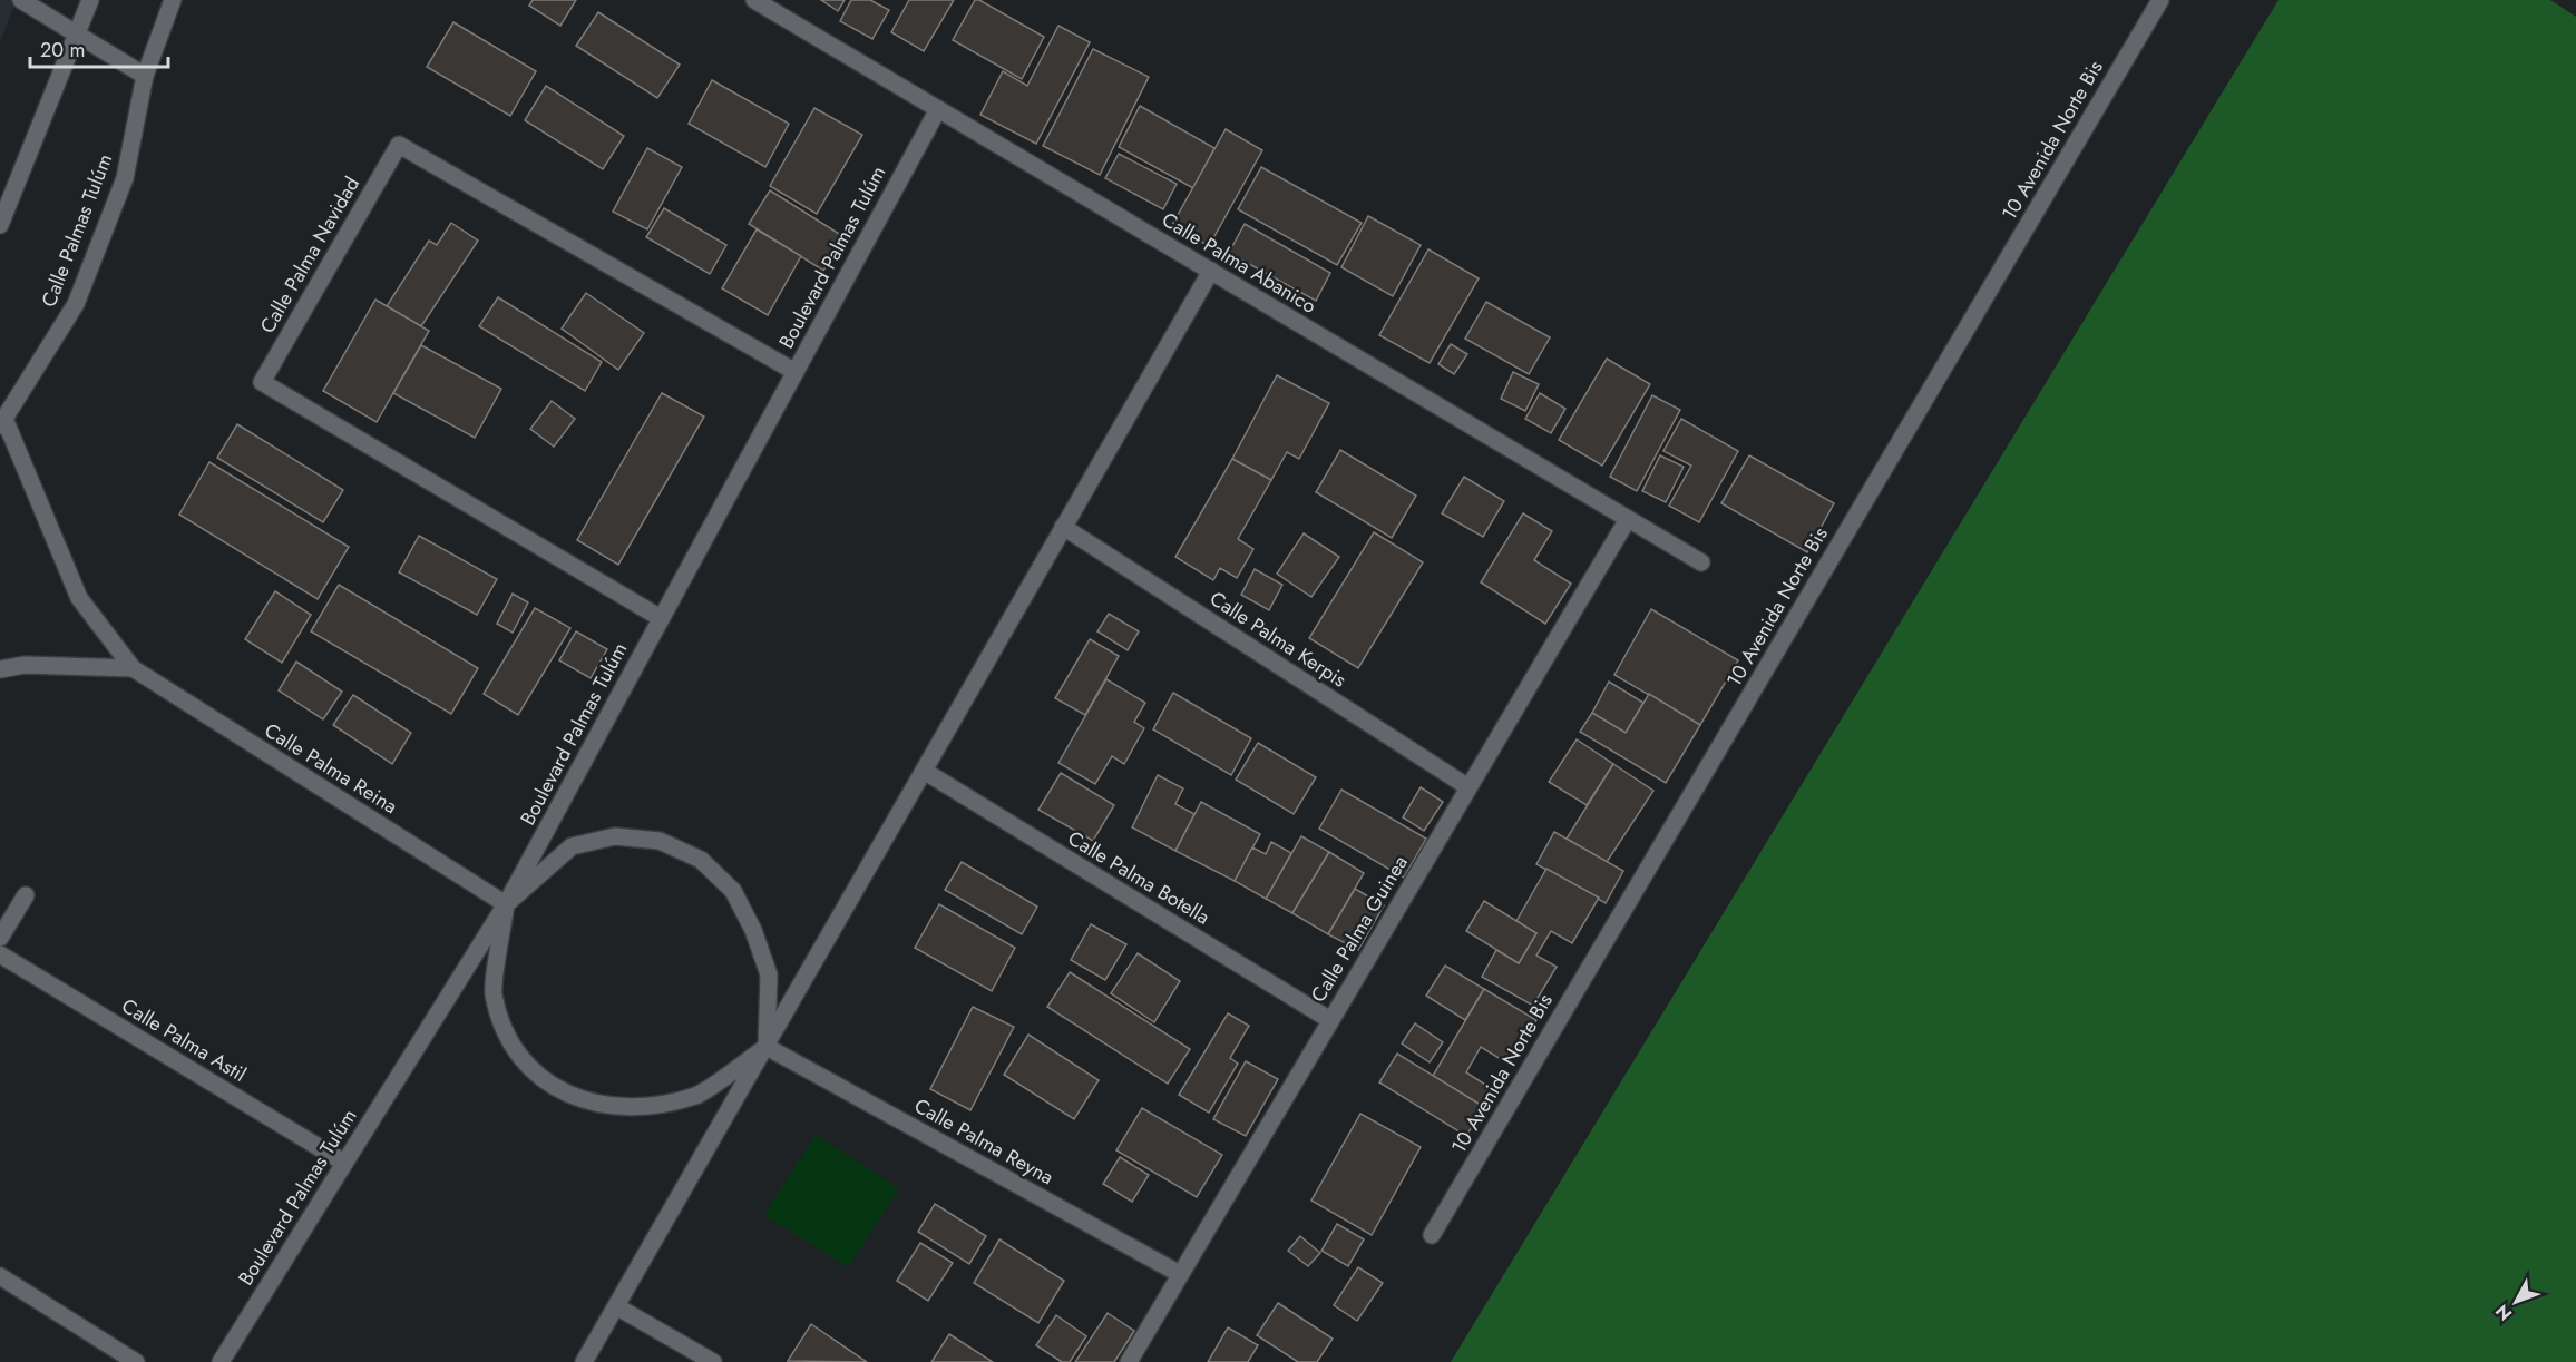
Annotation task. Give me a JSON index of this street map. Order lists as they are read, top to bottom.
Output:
{
  "streets": {
    "street": [
      "10 Avenida Norte Bis",
      "Calle Palmas Tulúm",
      "Calle Palma Navidad",
      "Boulevard Palmas Tulúm",
      "Calle Palma Abanico",
      "Calle Palma Kerpis",
      "Calle Palma Reina",
      "Calle Palma Botella",
      "Calle Palma Guinea",
      "Calle Palma Astil",
      "Calle Palma Reyna"
    ]
  },
  "crossings": [
    ["Calle Palmas Tulúm", "Calle Palma Reina"],
    ["Calle Palma Navidad", "Boulevard Palmas Tulúm"],
    ["Boulevard Palmas Tulúm", "Calle Palma Abanico"],
    ["Boulevard Palmas Tulúm", "Calle Palma Reina"],
    ["Boulevard Palmas Tulúm", "Calle Palma Astil"],
    ["Calle Palma Abanico", "Calle Palma Guinea"],
    ["Calle Palma Kerpis", "Calle Palma Guinea"],
    ["Calle Palma Botella", "Calle Palma Guinea"],
    ["Calle Palma Guinea", "Calle Palma Reyna"]
  ],
  "scale_bar": "20 m",
  "north": "bottom left"
}
